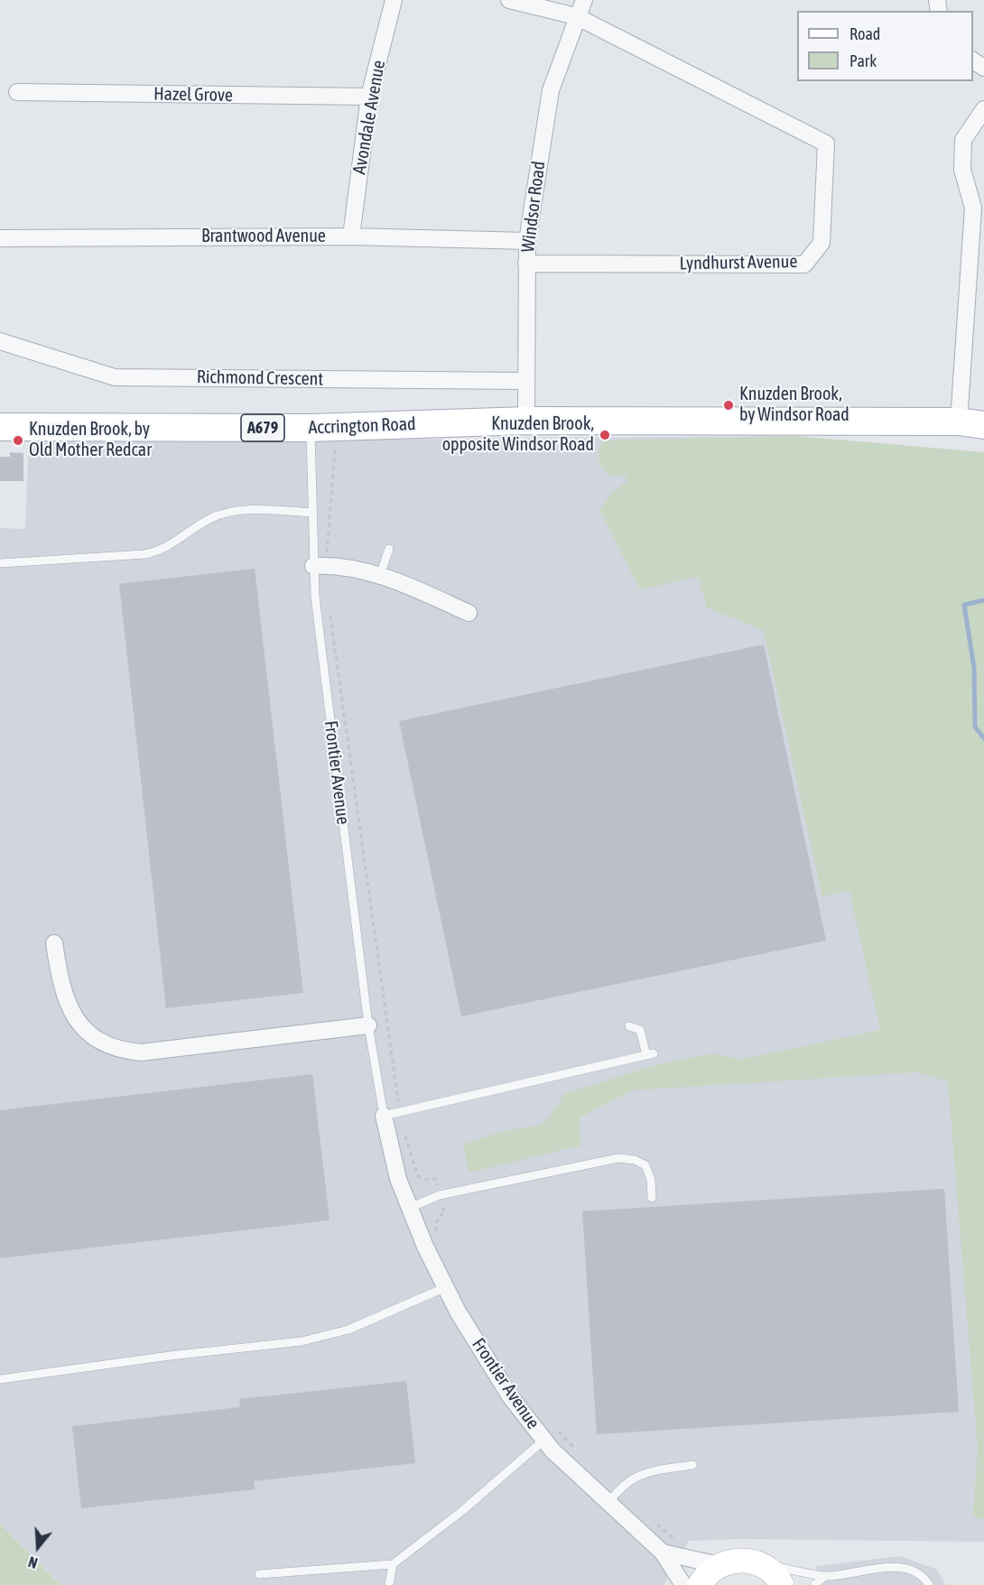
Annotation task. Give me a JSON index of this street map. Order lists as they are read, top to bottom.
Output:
{
  "streets": {
    "main road": ["Accrington Road", "A679"],
    "street": [
      "Hazel Grove",
      "Avondale Avenue",
      "Windsor Road",
      "Brantwood Avenue",
      "Lyndhurst Avenue",
      "Richmond Crescent",
      "Frontier Avenue"
    ]
  },
  "crossings": [
    ["Hazel Grove", "Avondale Avenue"],
    ["Avondale Avenue", "Brantwood Avenue"],
    ["Windsor Road", "Brantwood Avenue"],
    ["Windsor Road", "Lyndhurst Avenue"],
    ["Windsor Road", "Richmond Crescent"],
    ["Windsor Road", "Accrington Road"],
    ["Accrington Road", "Frontier Avenue"]
  ],
  "places": ["Knuzden Brook, by Windsor Road", "Knuzden Brook, opposite Windsor Road", "Knuzden Brook, by Old Mother Redcar"],
  "legend": ["Road", "Park"],
  "north": "bottom"
}
